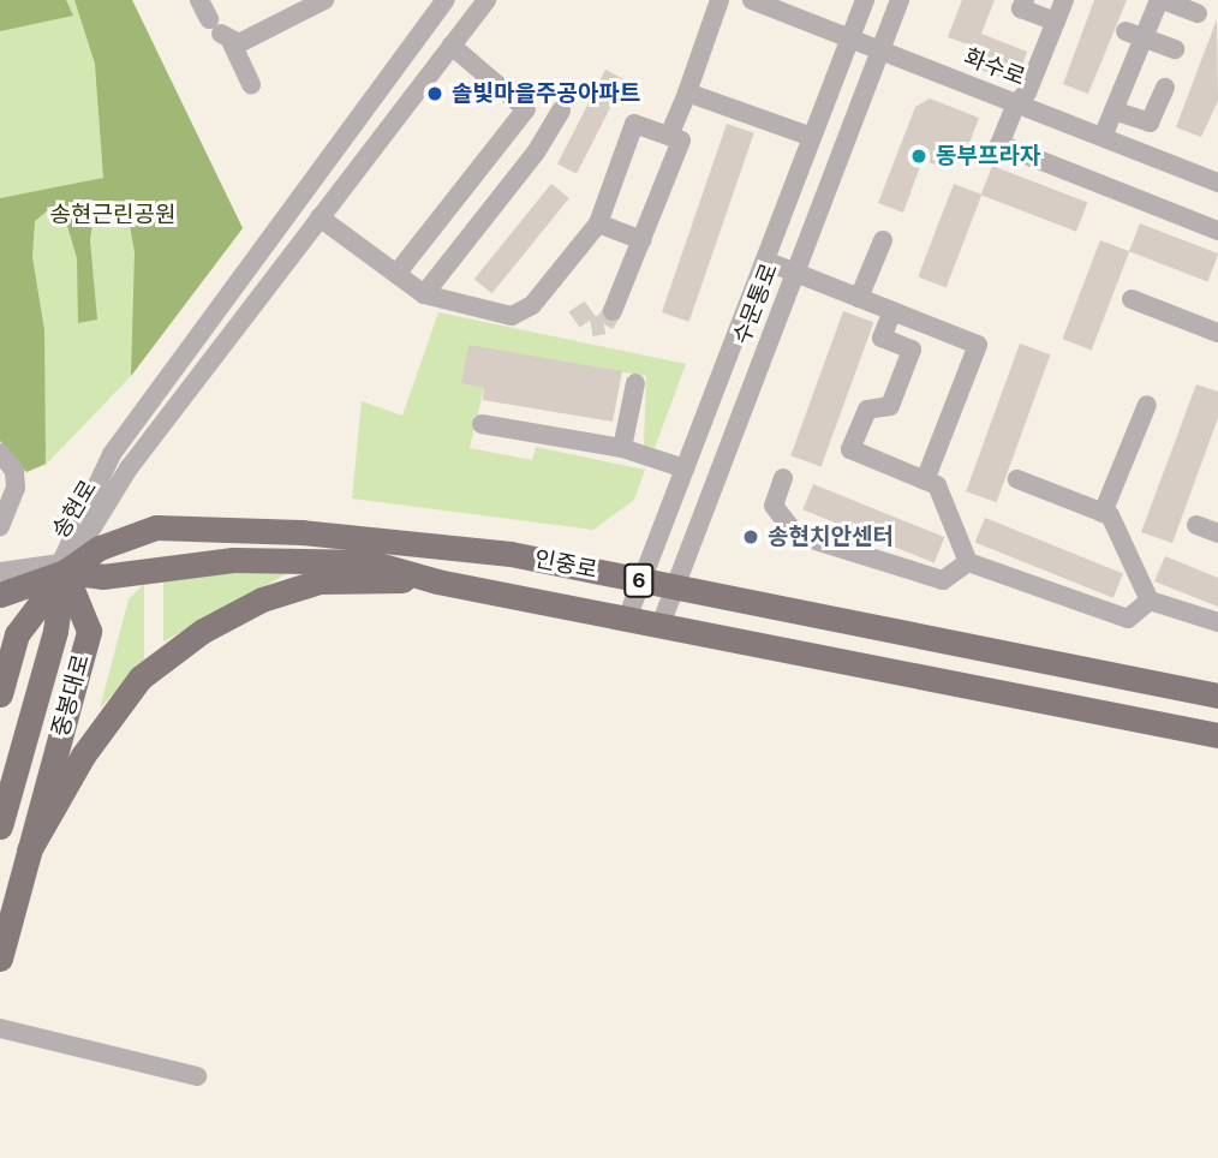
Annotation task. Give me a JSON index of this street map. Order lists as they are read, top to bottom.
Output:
{
  "streets": {
    "main road": ["인중로", "6", "중봉대로"],
    "street": ["화수로", "수문통로", "송현로"]
  },
  "crossings": [
    ["화수로", "수문통로"],
    ["수문통로", "인중로"],
    ["송현로", "인중로"],
    ["송현로", "중봉대로"],
    ["인중로", "중봉대로"]
  ],
  "parks": ["송현근린공원"],
  "places": ["솔빛마을주공아파트", "동부프라자", "송현치안센터"]
}
